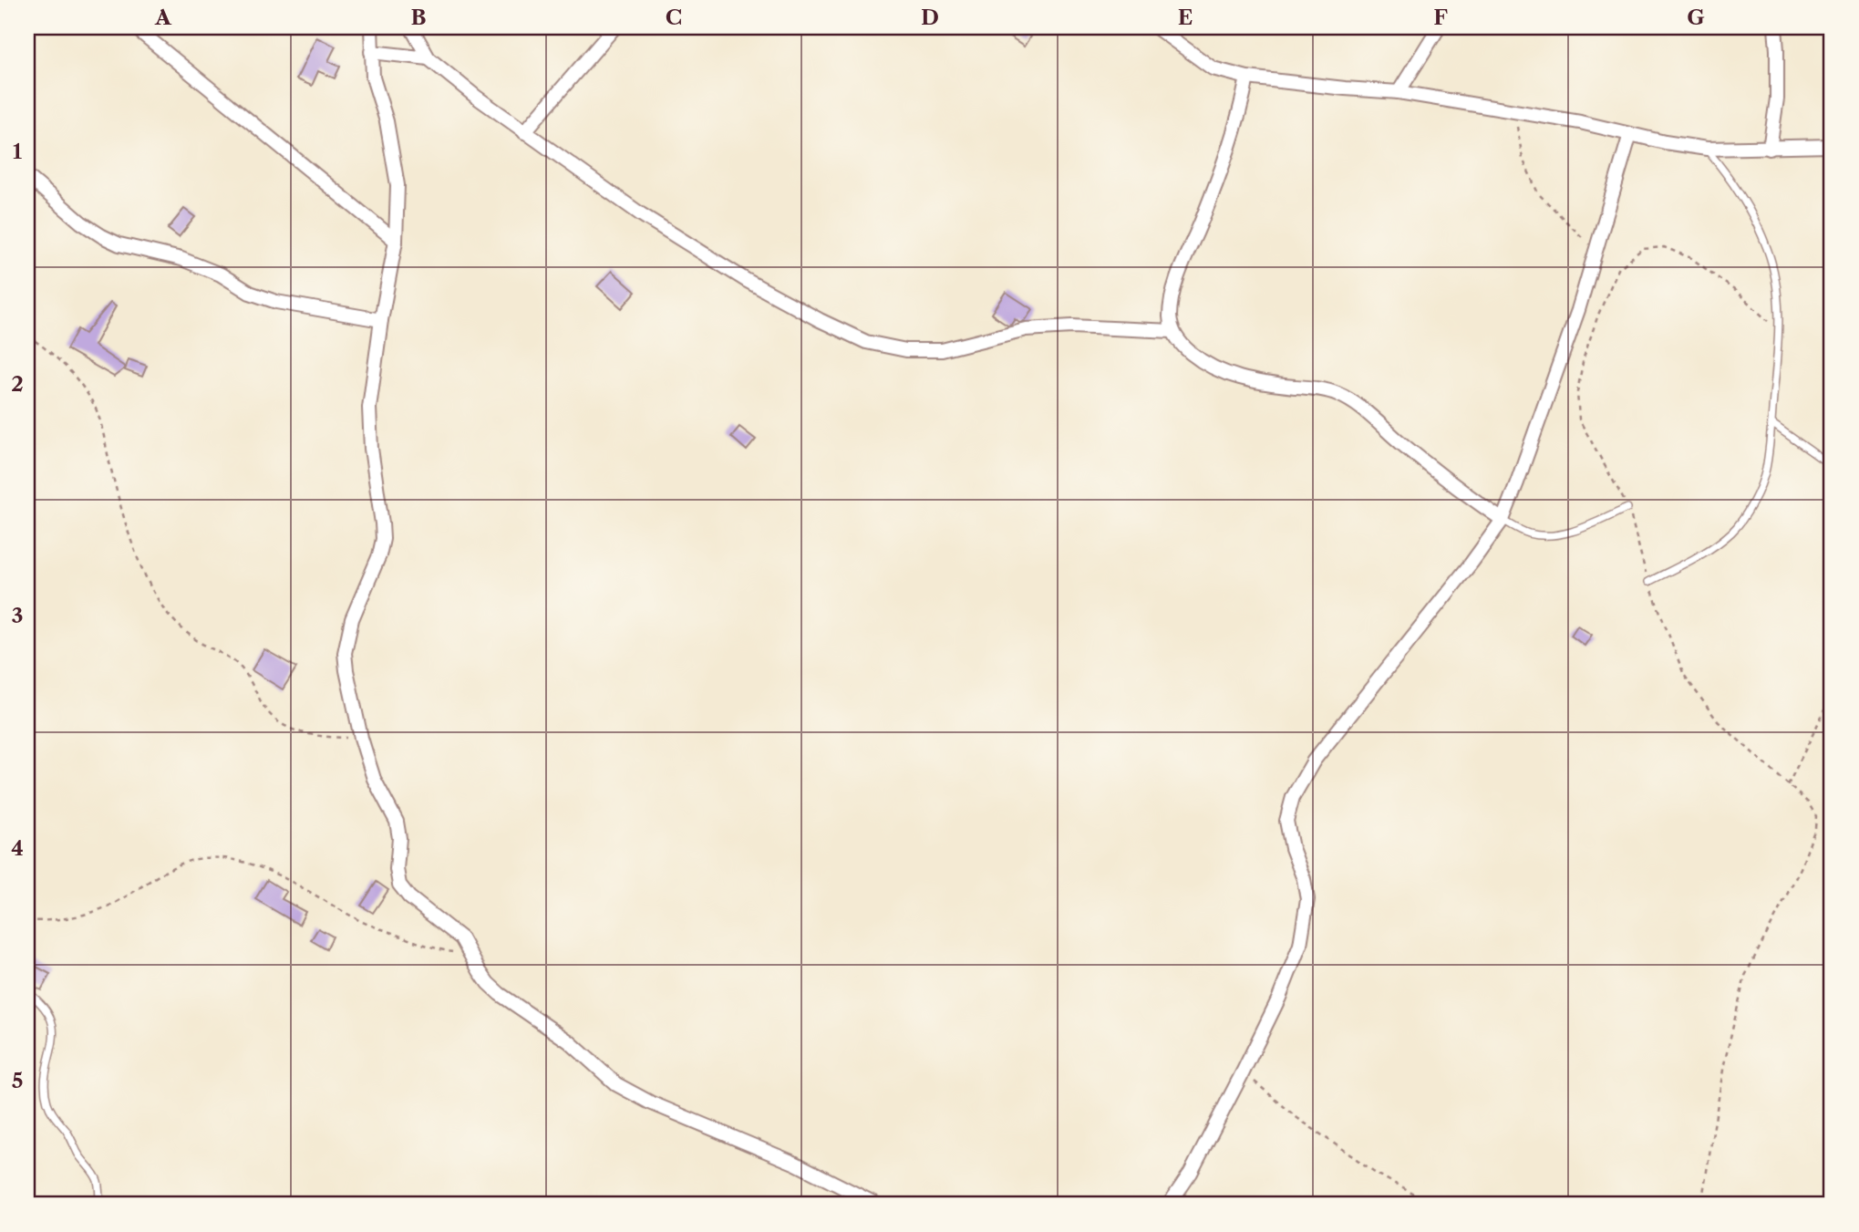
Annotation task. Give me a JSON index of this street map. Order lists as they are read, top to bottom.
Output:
{
  "grid": {
    "columns": [
      "A",
      "B",
      "C",
      "D",
      "E",
      "F",
      "G"
    ],
    "rows": [
      "1",
      "2",
      "3",
      "4",
      "5"
    ]
  }
}
